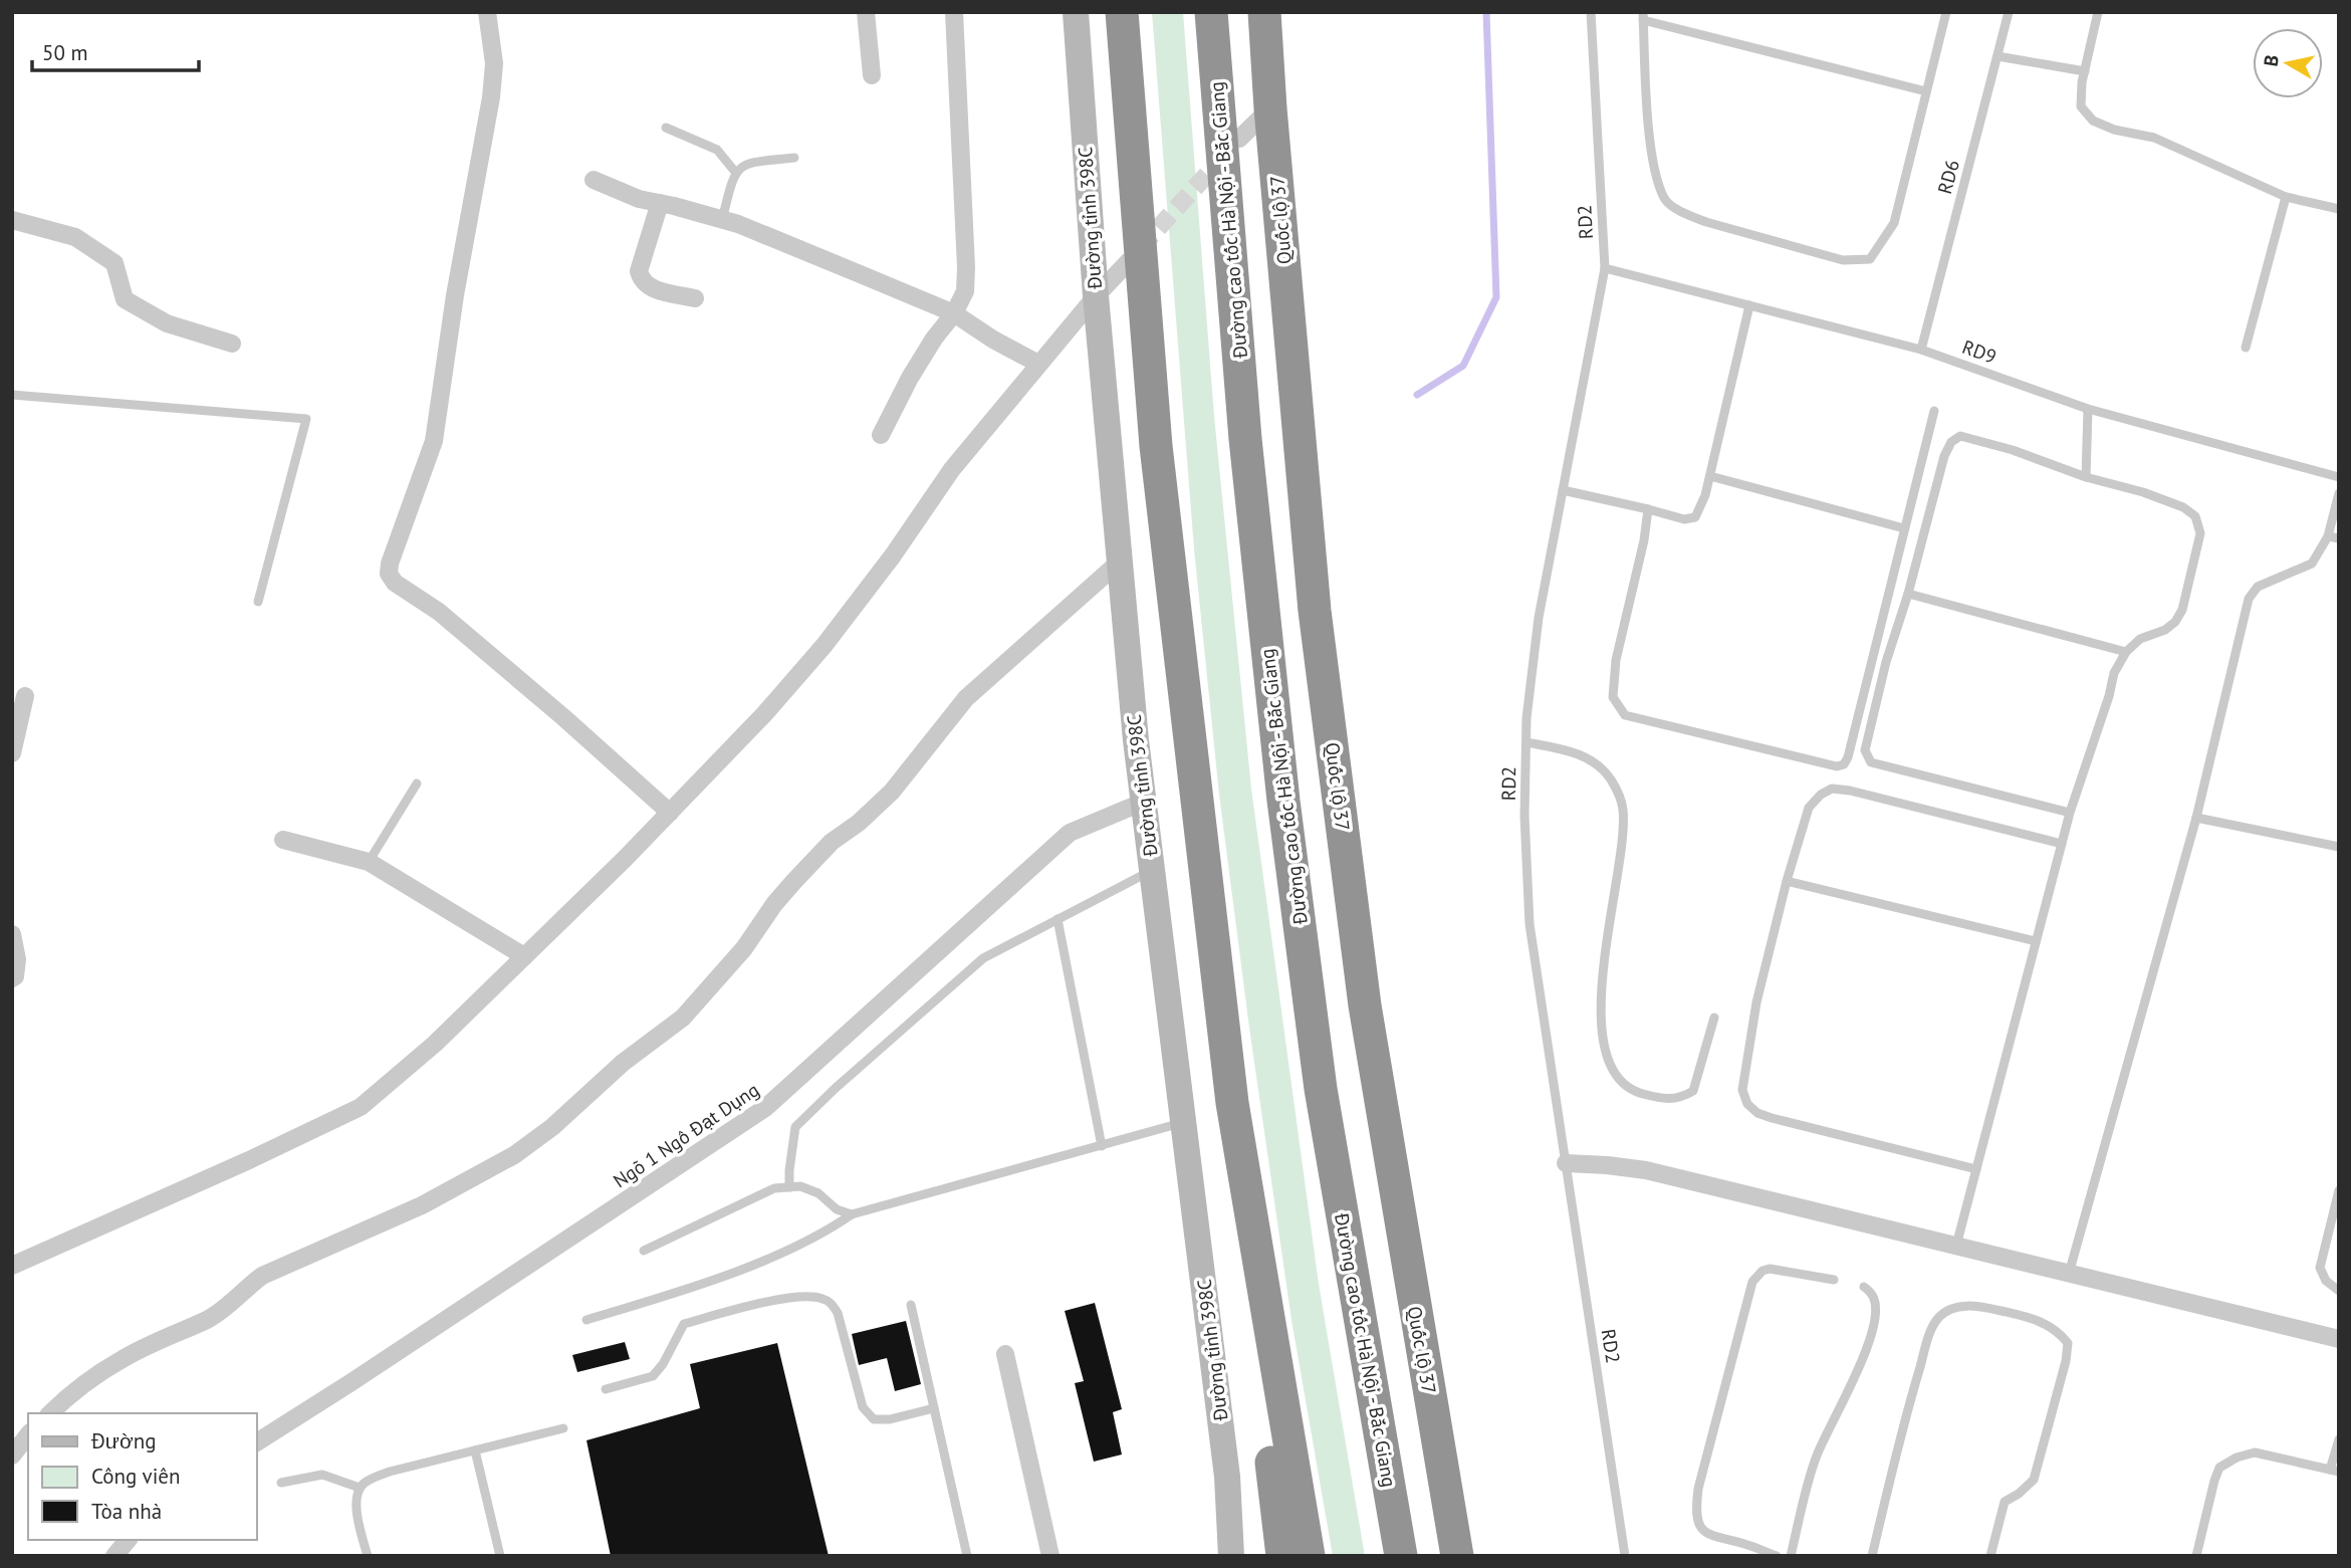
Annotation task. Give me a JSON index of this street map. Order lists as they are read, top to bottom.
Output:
{
  "streets": {
    "highway": ["Đường cao tốc Hà Nội - Bắc Giang", "Quốc lộ 37"],
    "main road": ["Đường tỉnh 398C"],
    "street": ["Ngõ 1 Ngô Đạt Dụng"],
    "lane": ["RD6", "RD2", "RD9"]
  },
  "crossings": [
    ["RD6", "RD9"],
    ["Đường tỉnh 398C", "Ngõ 1 Ngô Đạt Dụng"],
    ["RD2", "RD9"]
  ],
  "legend": ["Đường", "Công viên", "Tòa nhà"],
  "scale_bar": "50 m",
  "north": "left"
}
